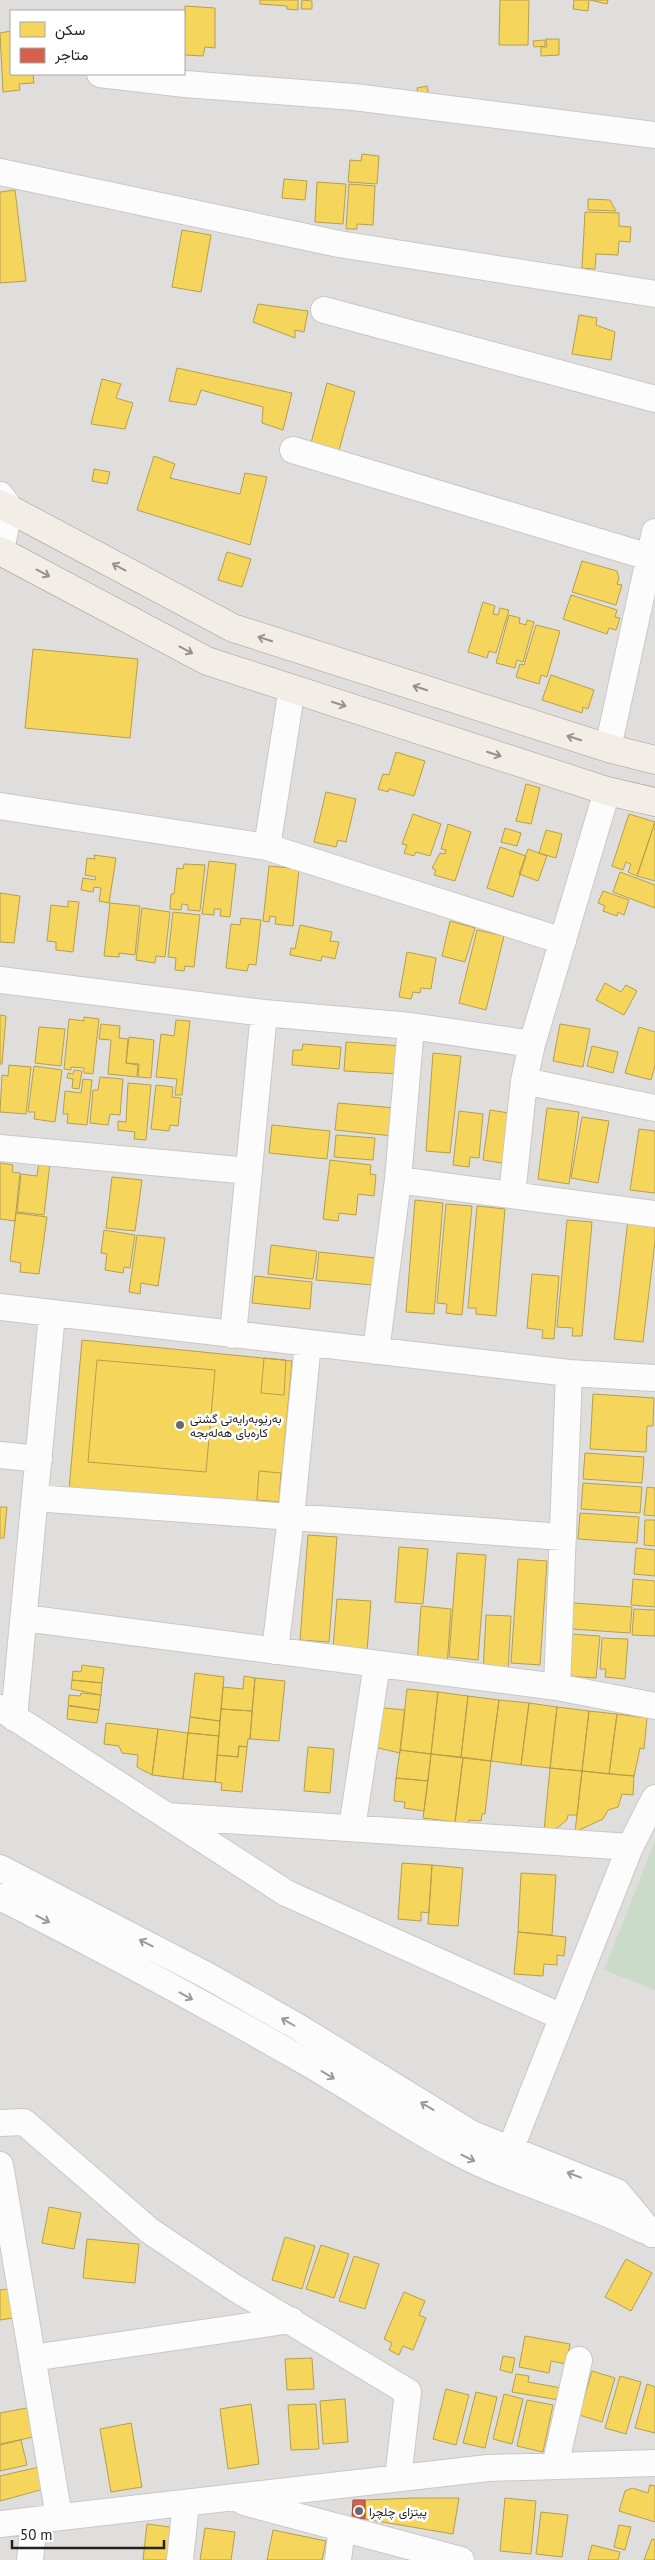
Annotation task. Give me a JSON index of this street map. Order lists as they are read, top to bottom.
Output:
{
  "places": ["بەرێوبەرایەتی گشتی کارەبای هەلەبجە", "پیتزای چلچرا"],
  "legend": ["سكن", "متاجر"],
  "scale_bar": "50 m"
}
